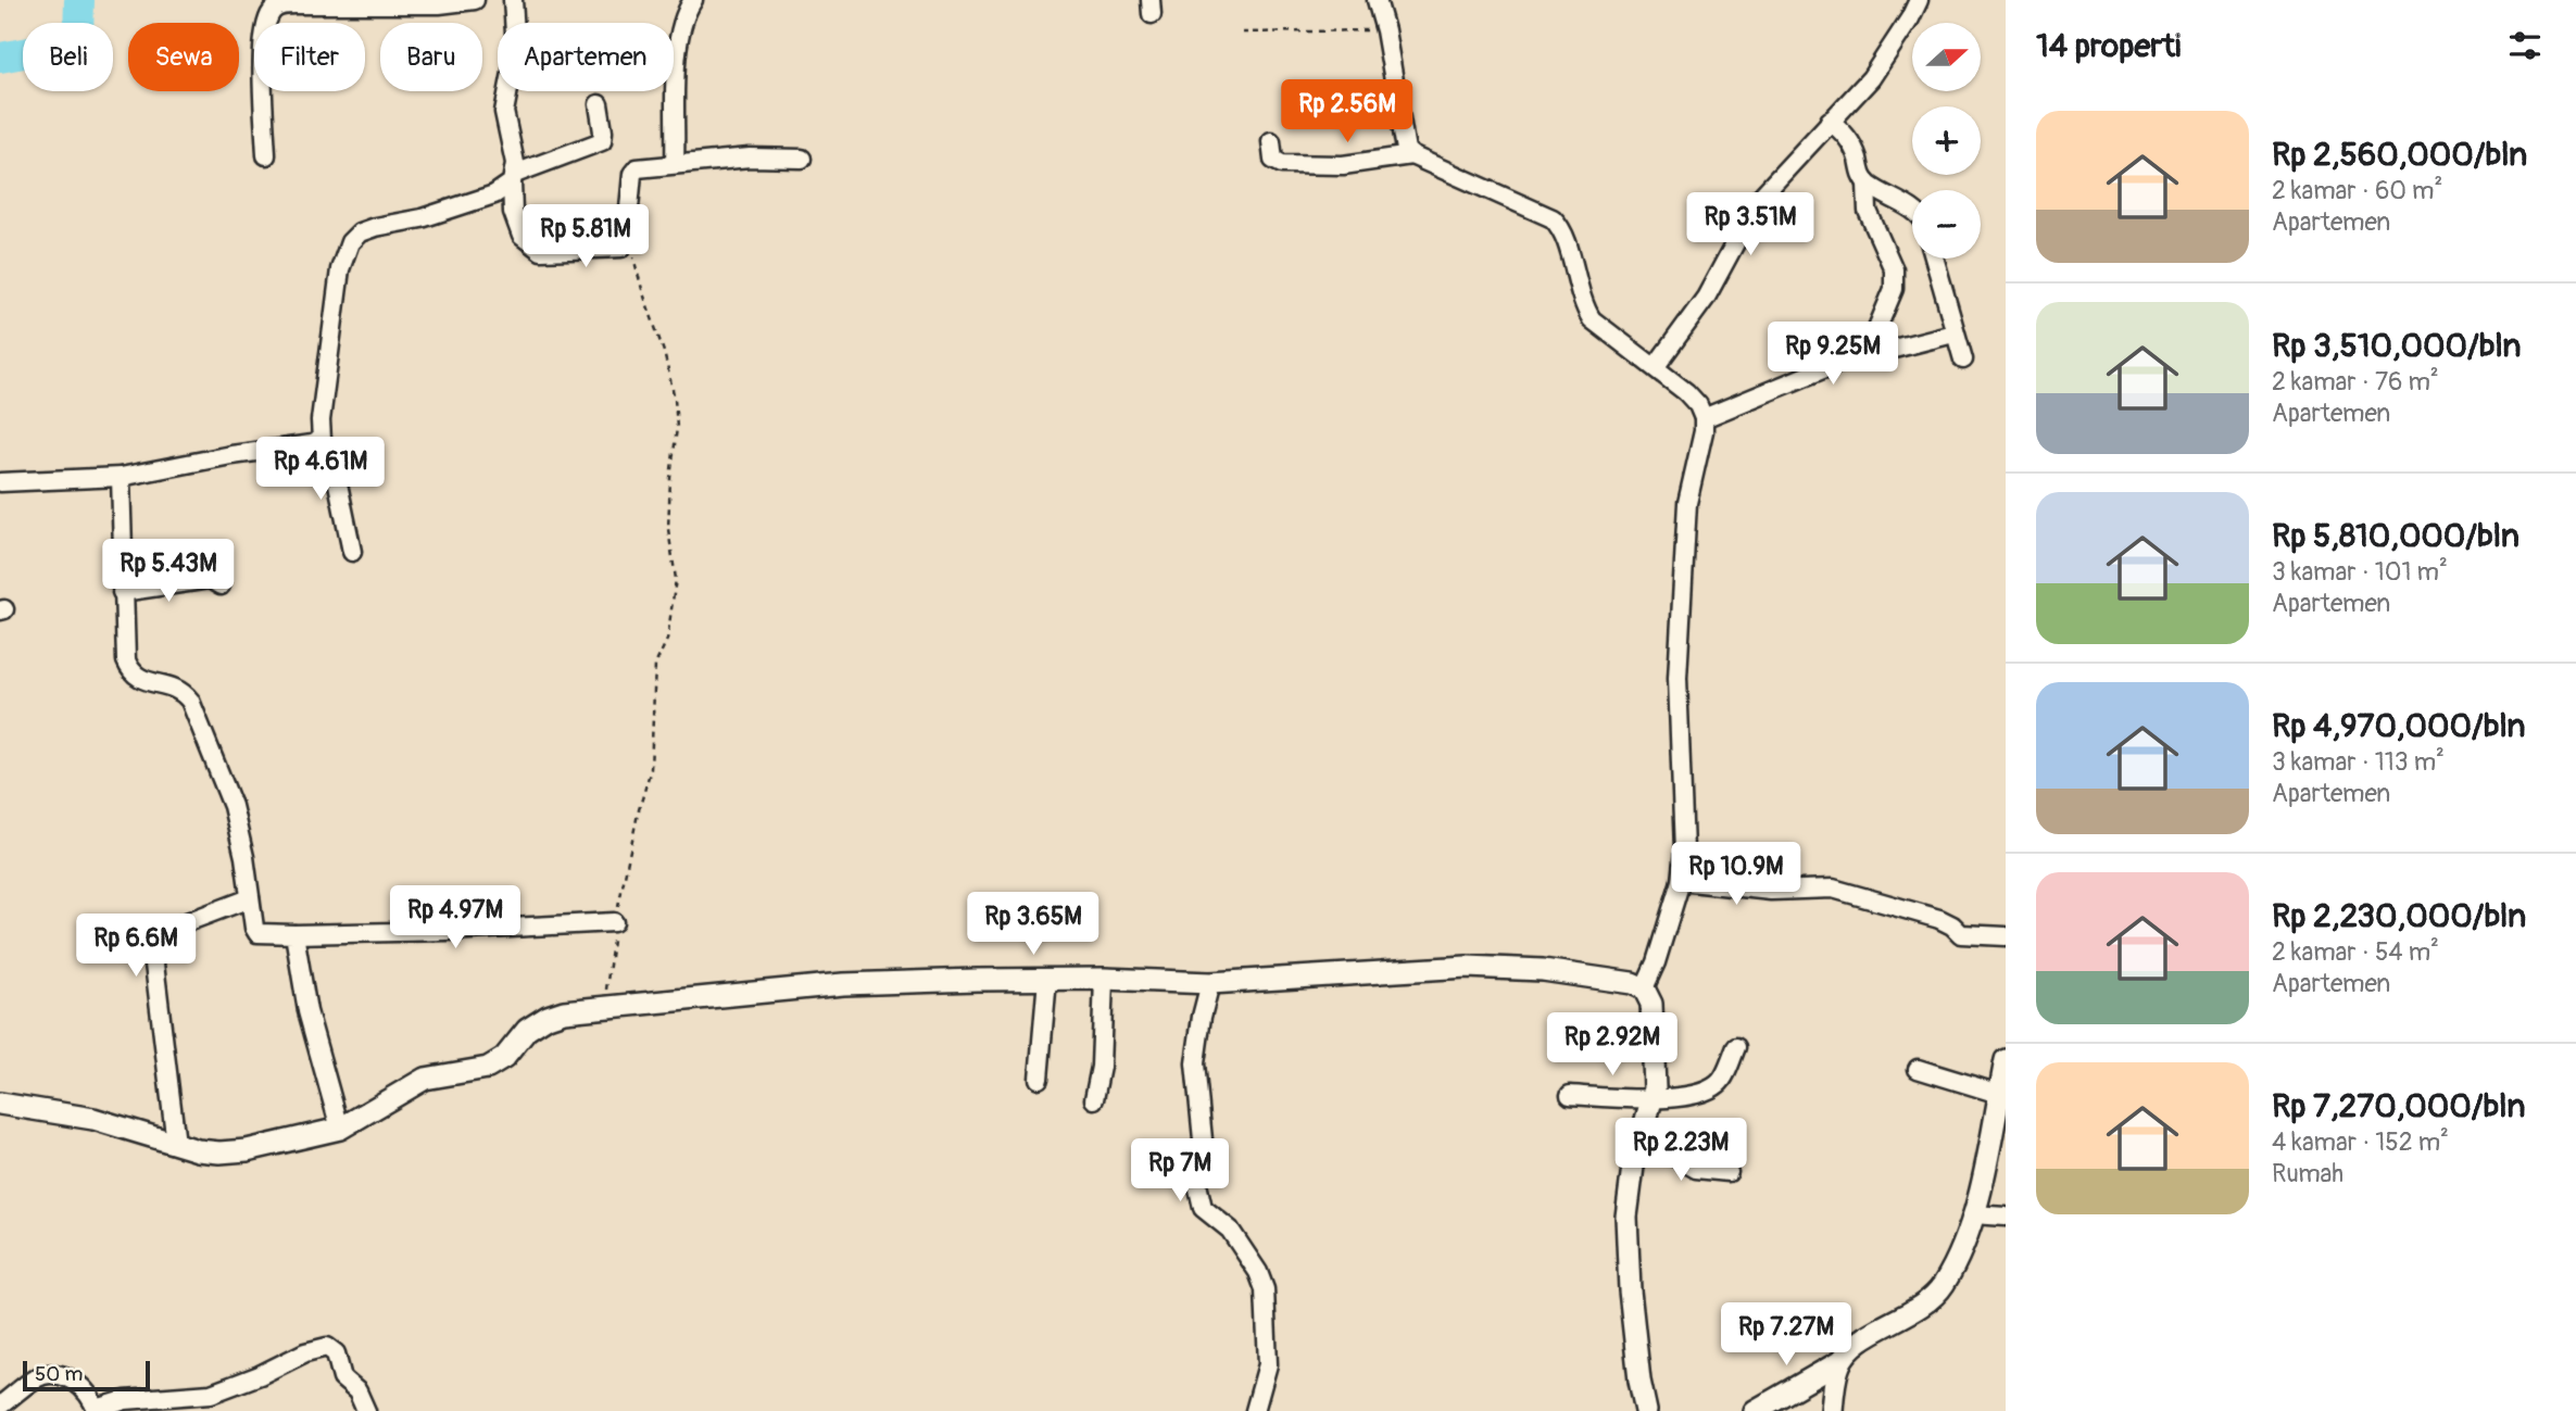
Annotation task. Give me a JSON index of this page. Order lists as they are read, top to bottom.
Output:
{
  "scale_bar": "50 m",
  "north": "right",
  "page": {
    "heading": "14 properti",
    "map_buttons": ["+", "−"],
    "chip": [
      "Beli",
      "Sewa",
      "Filter",
      "Baru",
      "Apartemen"
    ],
    "price": [
      "Rp 2.56M",
      "Rp 3.51M",
      "Rp 5.81M",
      "Rp 9.25M",
      "Rp 4.61M",
      "Rp 5.43M",
      "Rp 10.9M",
      "Rp 4.97M",
      "Rp 3.65M",
      "Rp 6.6M",
      "Rp 2.92M",
      "Rp 2.23M",
      "Rp 7M",
      "Rp 7.27M"
    ],
    "list": [
      {
        "name": "Rp 2,560,000/bln",
        "note": "2 kamar · 60 m² · Apartemen"
      },
      {
        "name": "Rp 3,510,000/bln",
        "note": "2 kamar · 76 m² · Apartemen"
      },
      {
        "name": "Rp 5,810,000/bln",
        "note": "3 kamar · 101 m² · Apartemen"
      },
      {
        "name": "Rp 4,970,000/bln",
        "note": "3 kamar · 113 m² · Apartemen"
      },
      {
        "name": "Rp 2,230,000/bln",
        "note": "2 kamar · 54 m² · Apartemen"
      },
      {
        "name": "Rp 7,270,000/bln",
        "note": "4 kamar · 152 m² · Rumah"
      }
    ],
    "scale": "50 m"
  }
}
